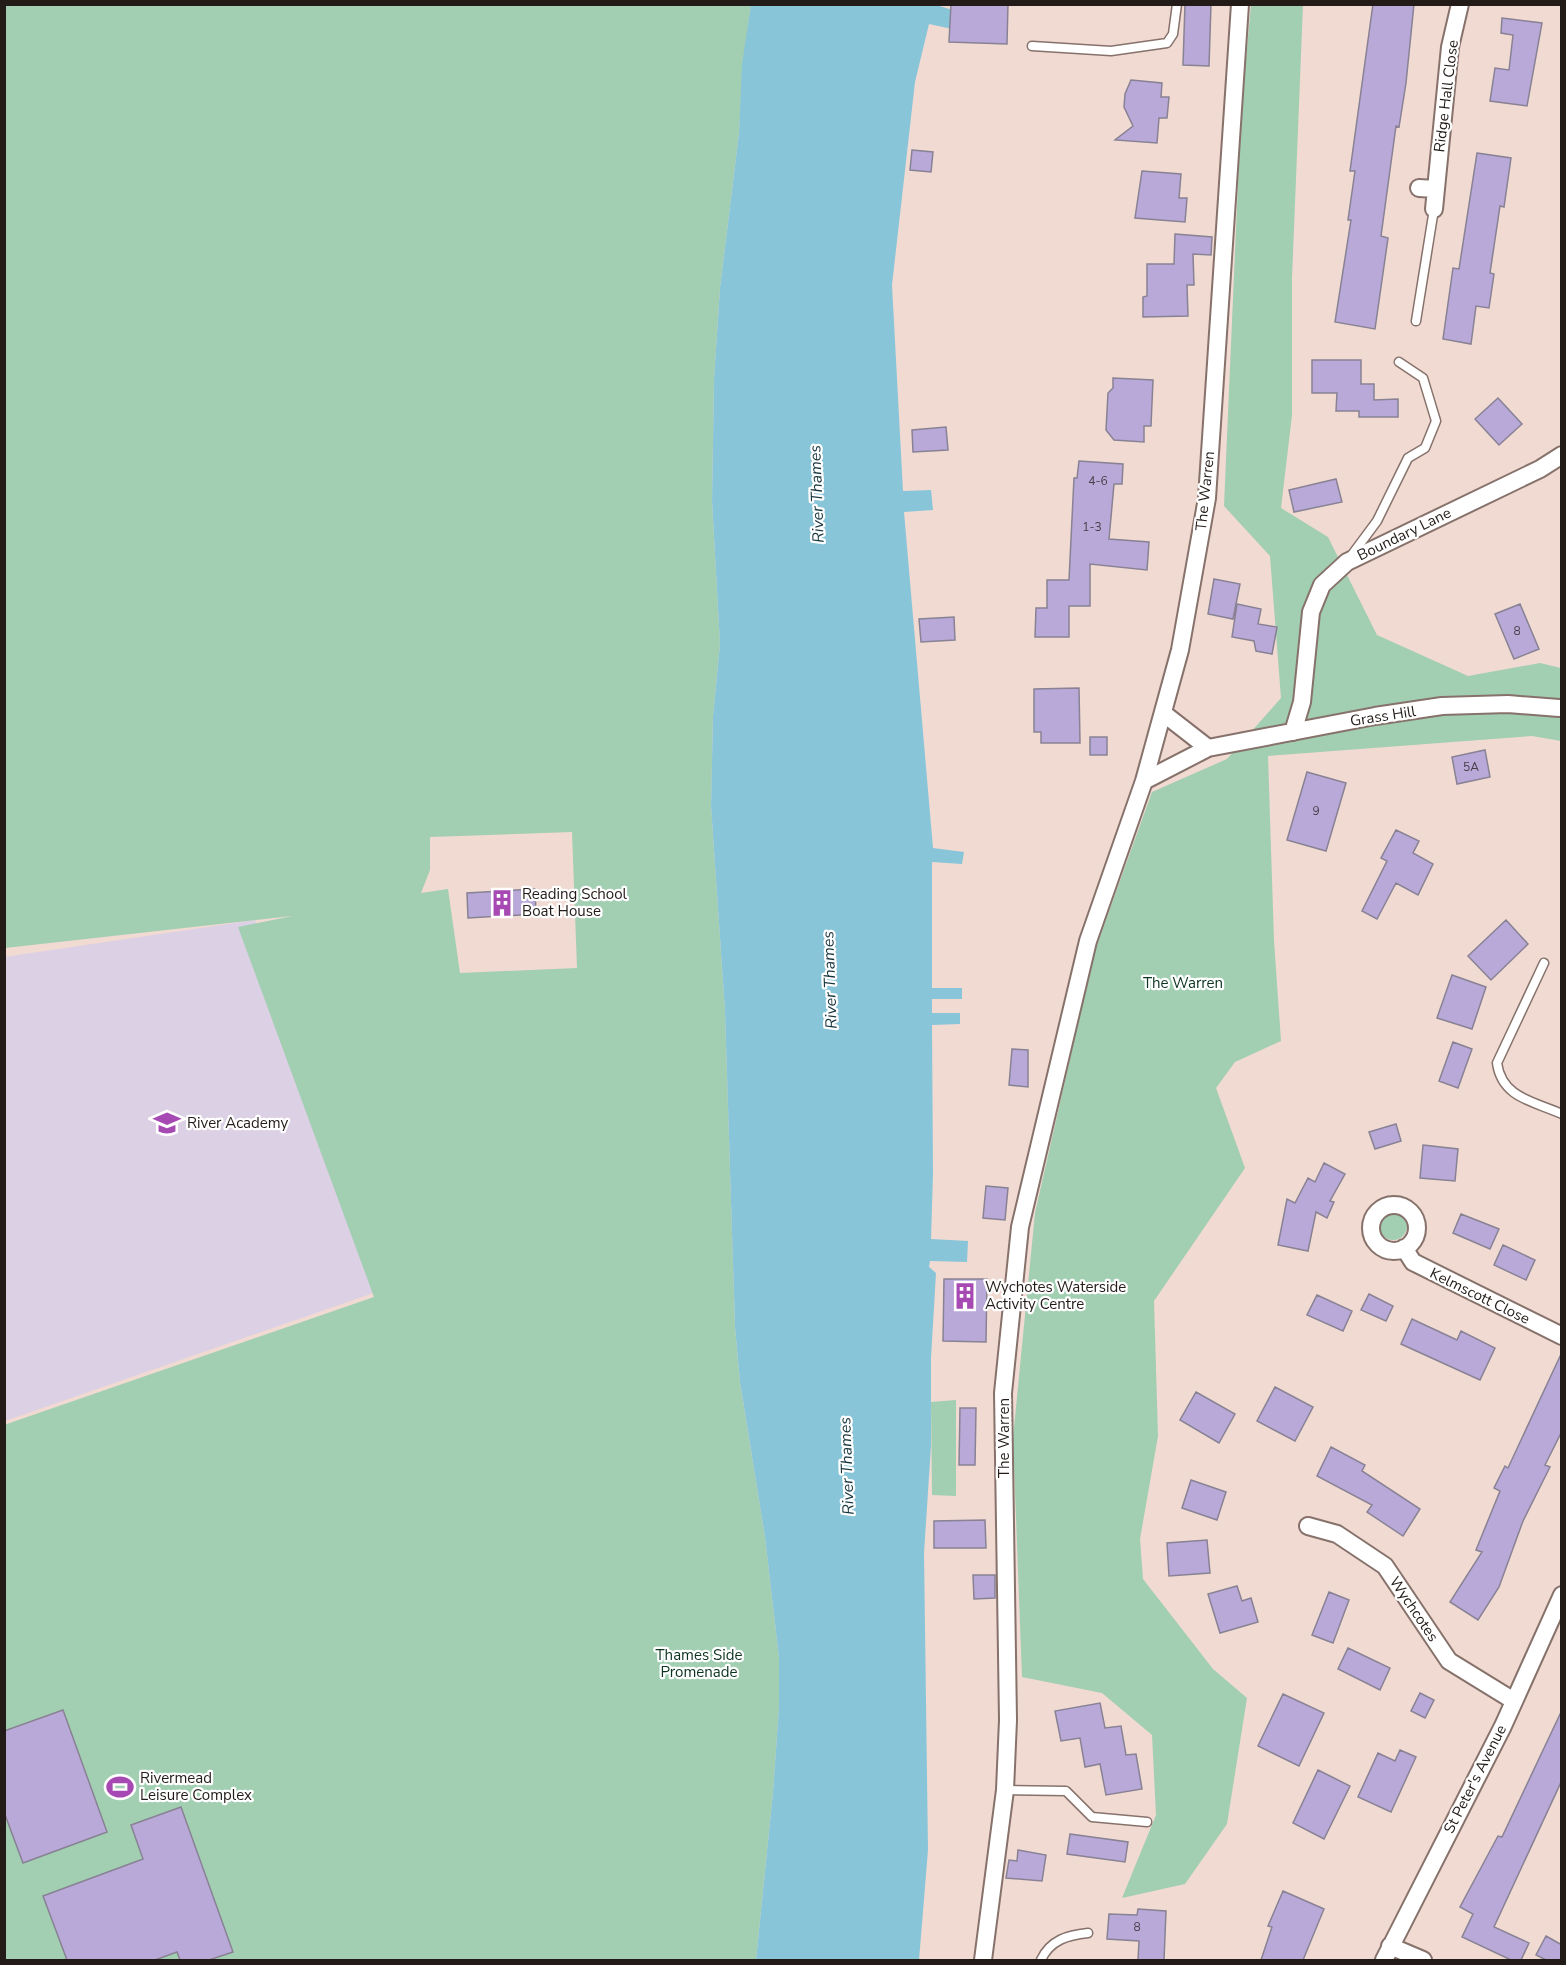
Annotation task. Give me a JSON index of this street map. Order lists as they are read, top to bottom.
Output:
{
  "streets": {
    "street": [
      "Ridge Hall Close",
      "The Warren",
      "Boundary Lane",
      "Grass Hill",
      "Kelmscott Close",
      "Wychcotes",
      "St Peter's Avenue"
    ]
  },
  "crossings": [
    ["The Warren", "Grass Hill"],
    ["Boundary Lane", "Grass Hill"],
    ["Wychcotes", "St Peter's Avenue"]
  ],
  "water": ["River Thames"],
  "parks": ["The Warren", "Thames Side Promenade"],
  "places": {
    "building": ["Reading School Boat House", "Wychotes Waterside Activity Centre"],
    "school or university": ["River Academy"],
    "sports": ["Rivermead Leisure Complex"]
  },
  "house_numbers": [
    "4-6",
    "1-3",
    "8",
    "5A",
    "9",
    "8"
  ]
}
